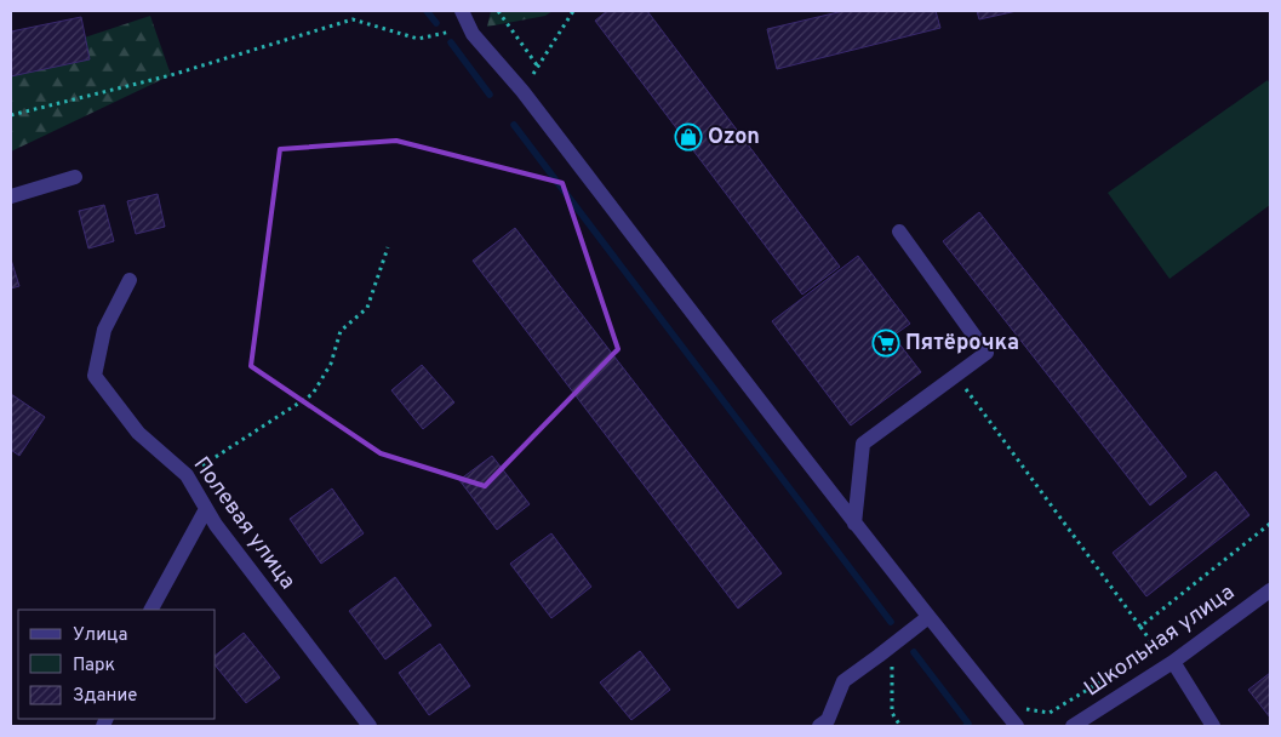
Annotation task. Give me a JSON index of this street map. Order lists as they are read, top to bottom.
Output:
{
  "streets": {
    "street": ["Полевая улица", "Школьная улица"]
  },
  "places": {
    "shop": ["Ozon"],
    "supermarket": ["Пятёрочка"]
  },
  "legend": ["Улица", "Парк", "Здание"]
}
